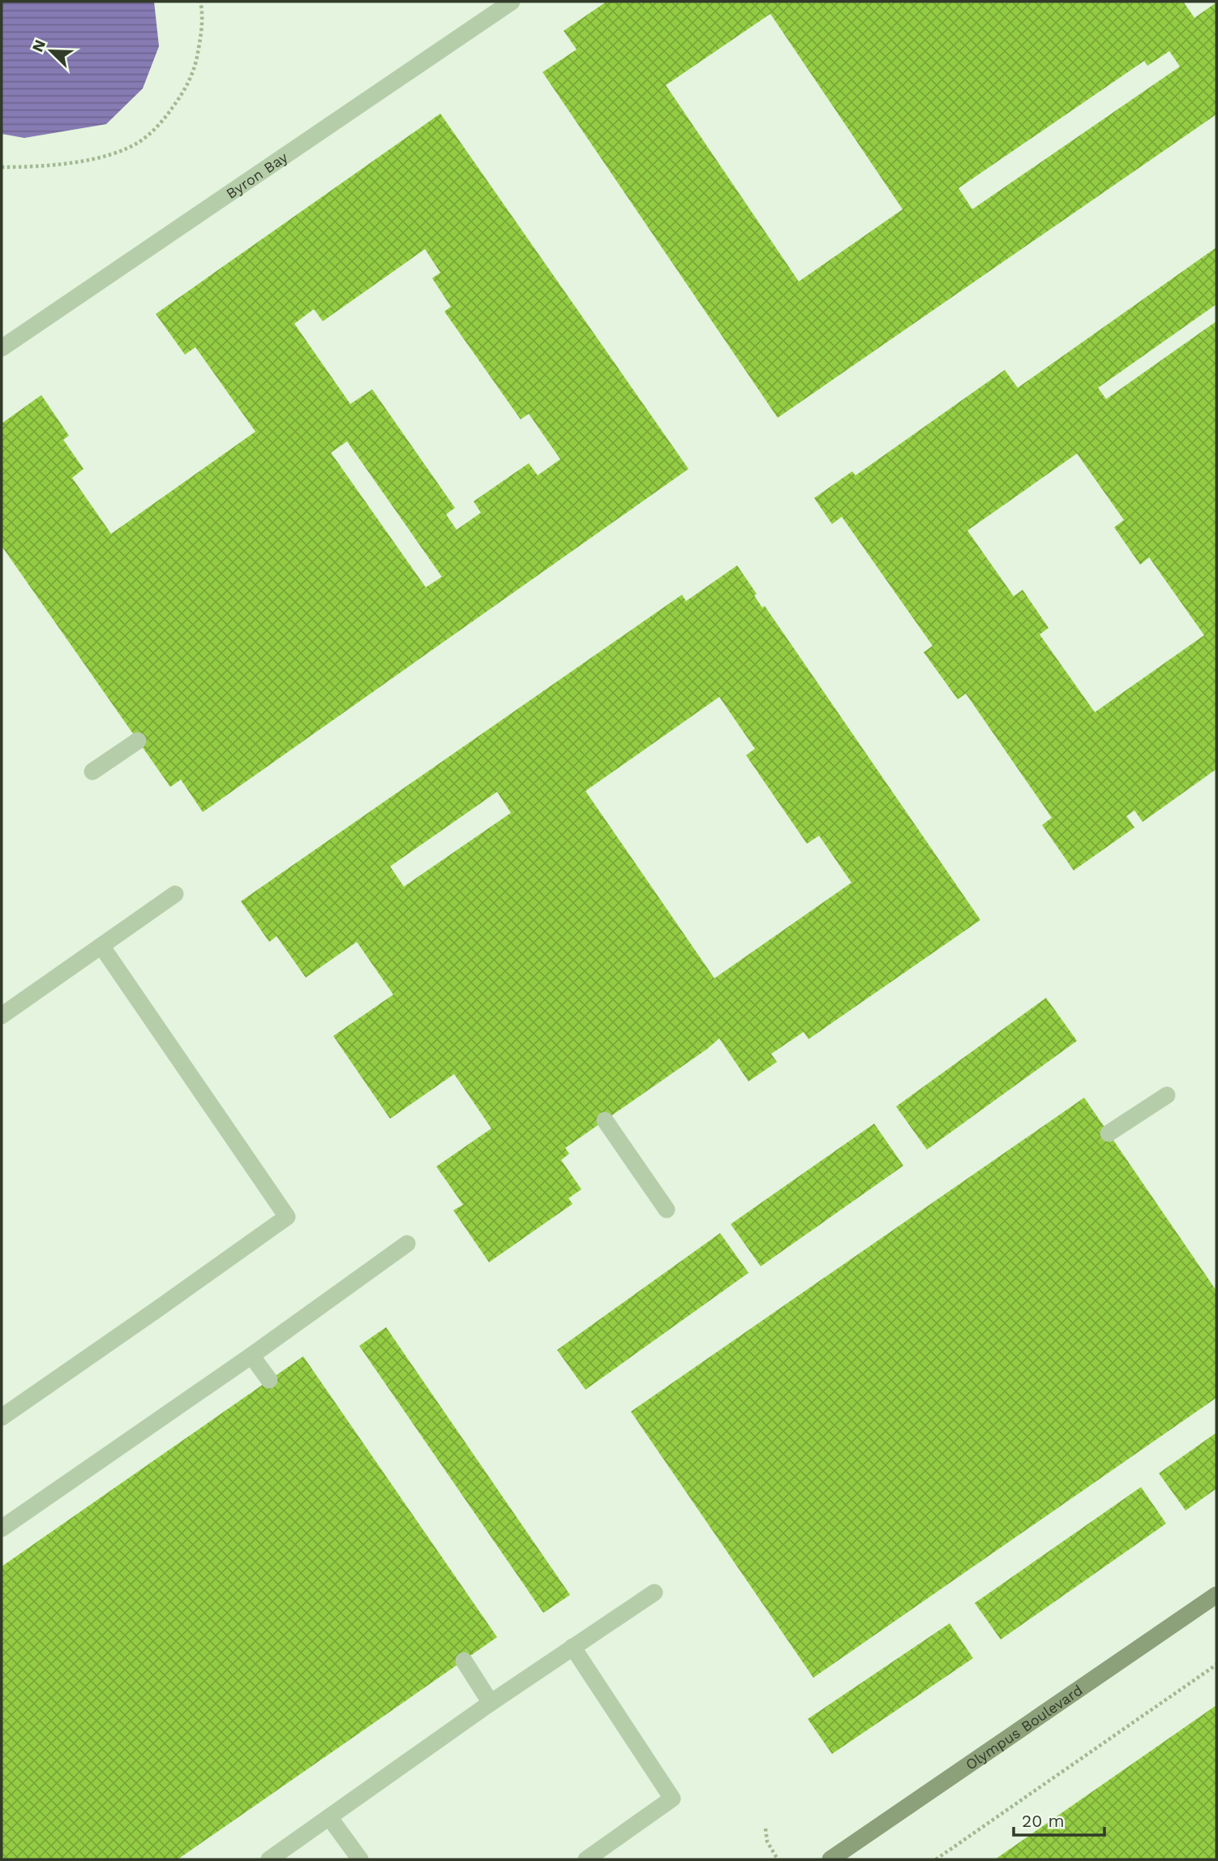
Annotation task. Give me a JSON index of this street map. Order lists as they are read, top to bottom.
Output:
{
  "streets": {
    "street": ["Byron Bay", "Olympus Boulevard"]
  },
  "scale_bar": "20 m",
  "north": "top left"
}
